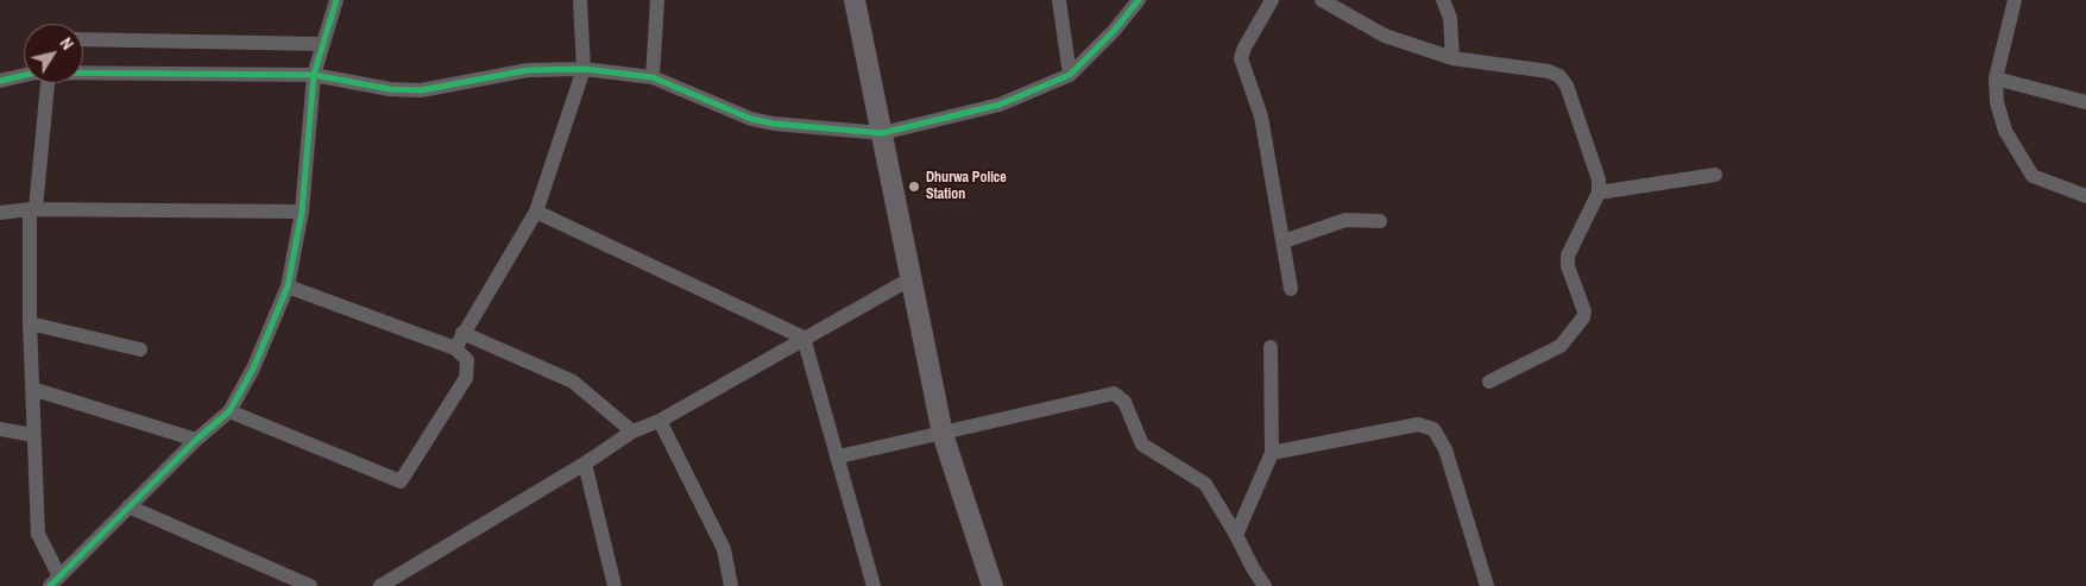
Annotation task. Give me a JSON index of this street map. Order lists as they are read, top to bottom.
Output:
{
  "places": ["Dhurwa Police Station"],
  "north": "top right"
}
